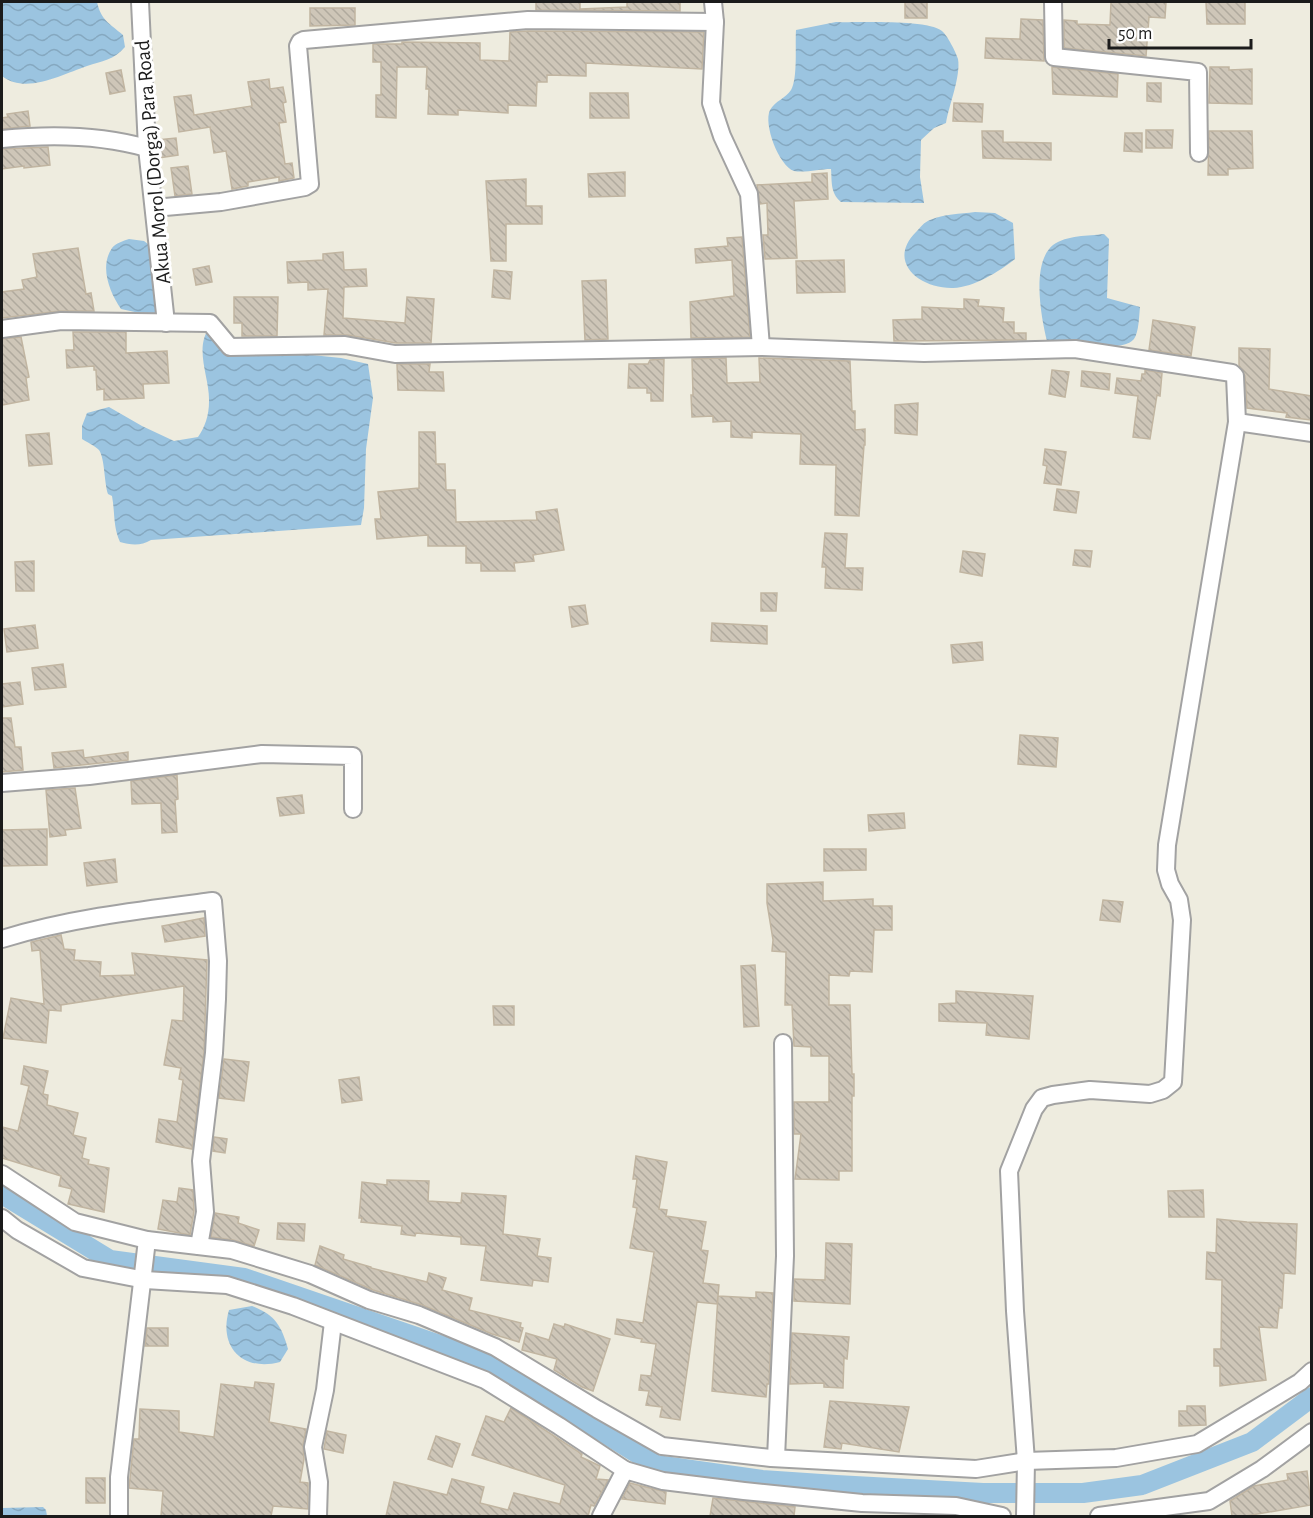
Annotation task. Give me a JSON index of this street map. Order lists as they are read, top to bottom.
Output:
{
  "streets": {
    "street": ["Akua Morol (Dorga) Para Road"]
  },
  "scale_bar": "50 m"
}
